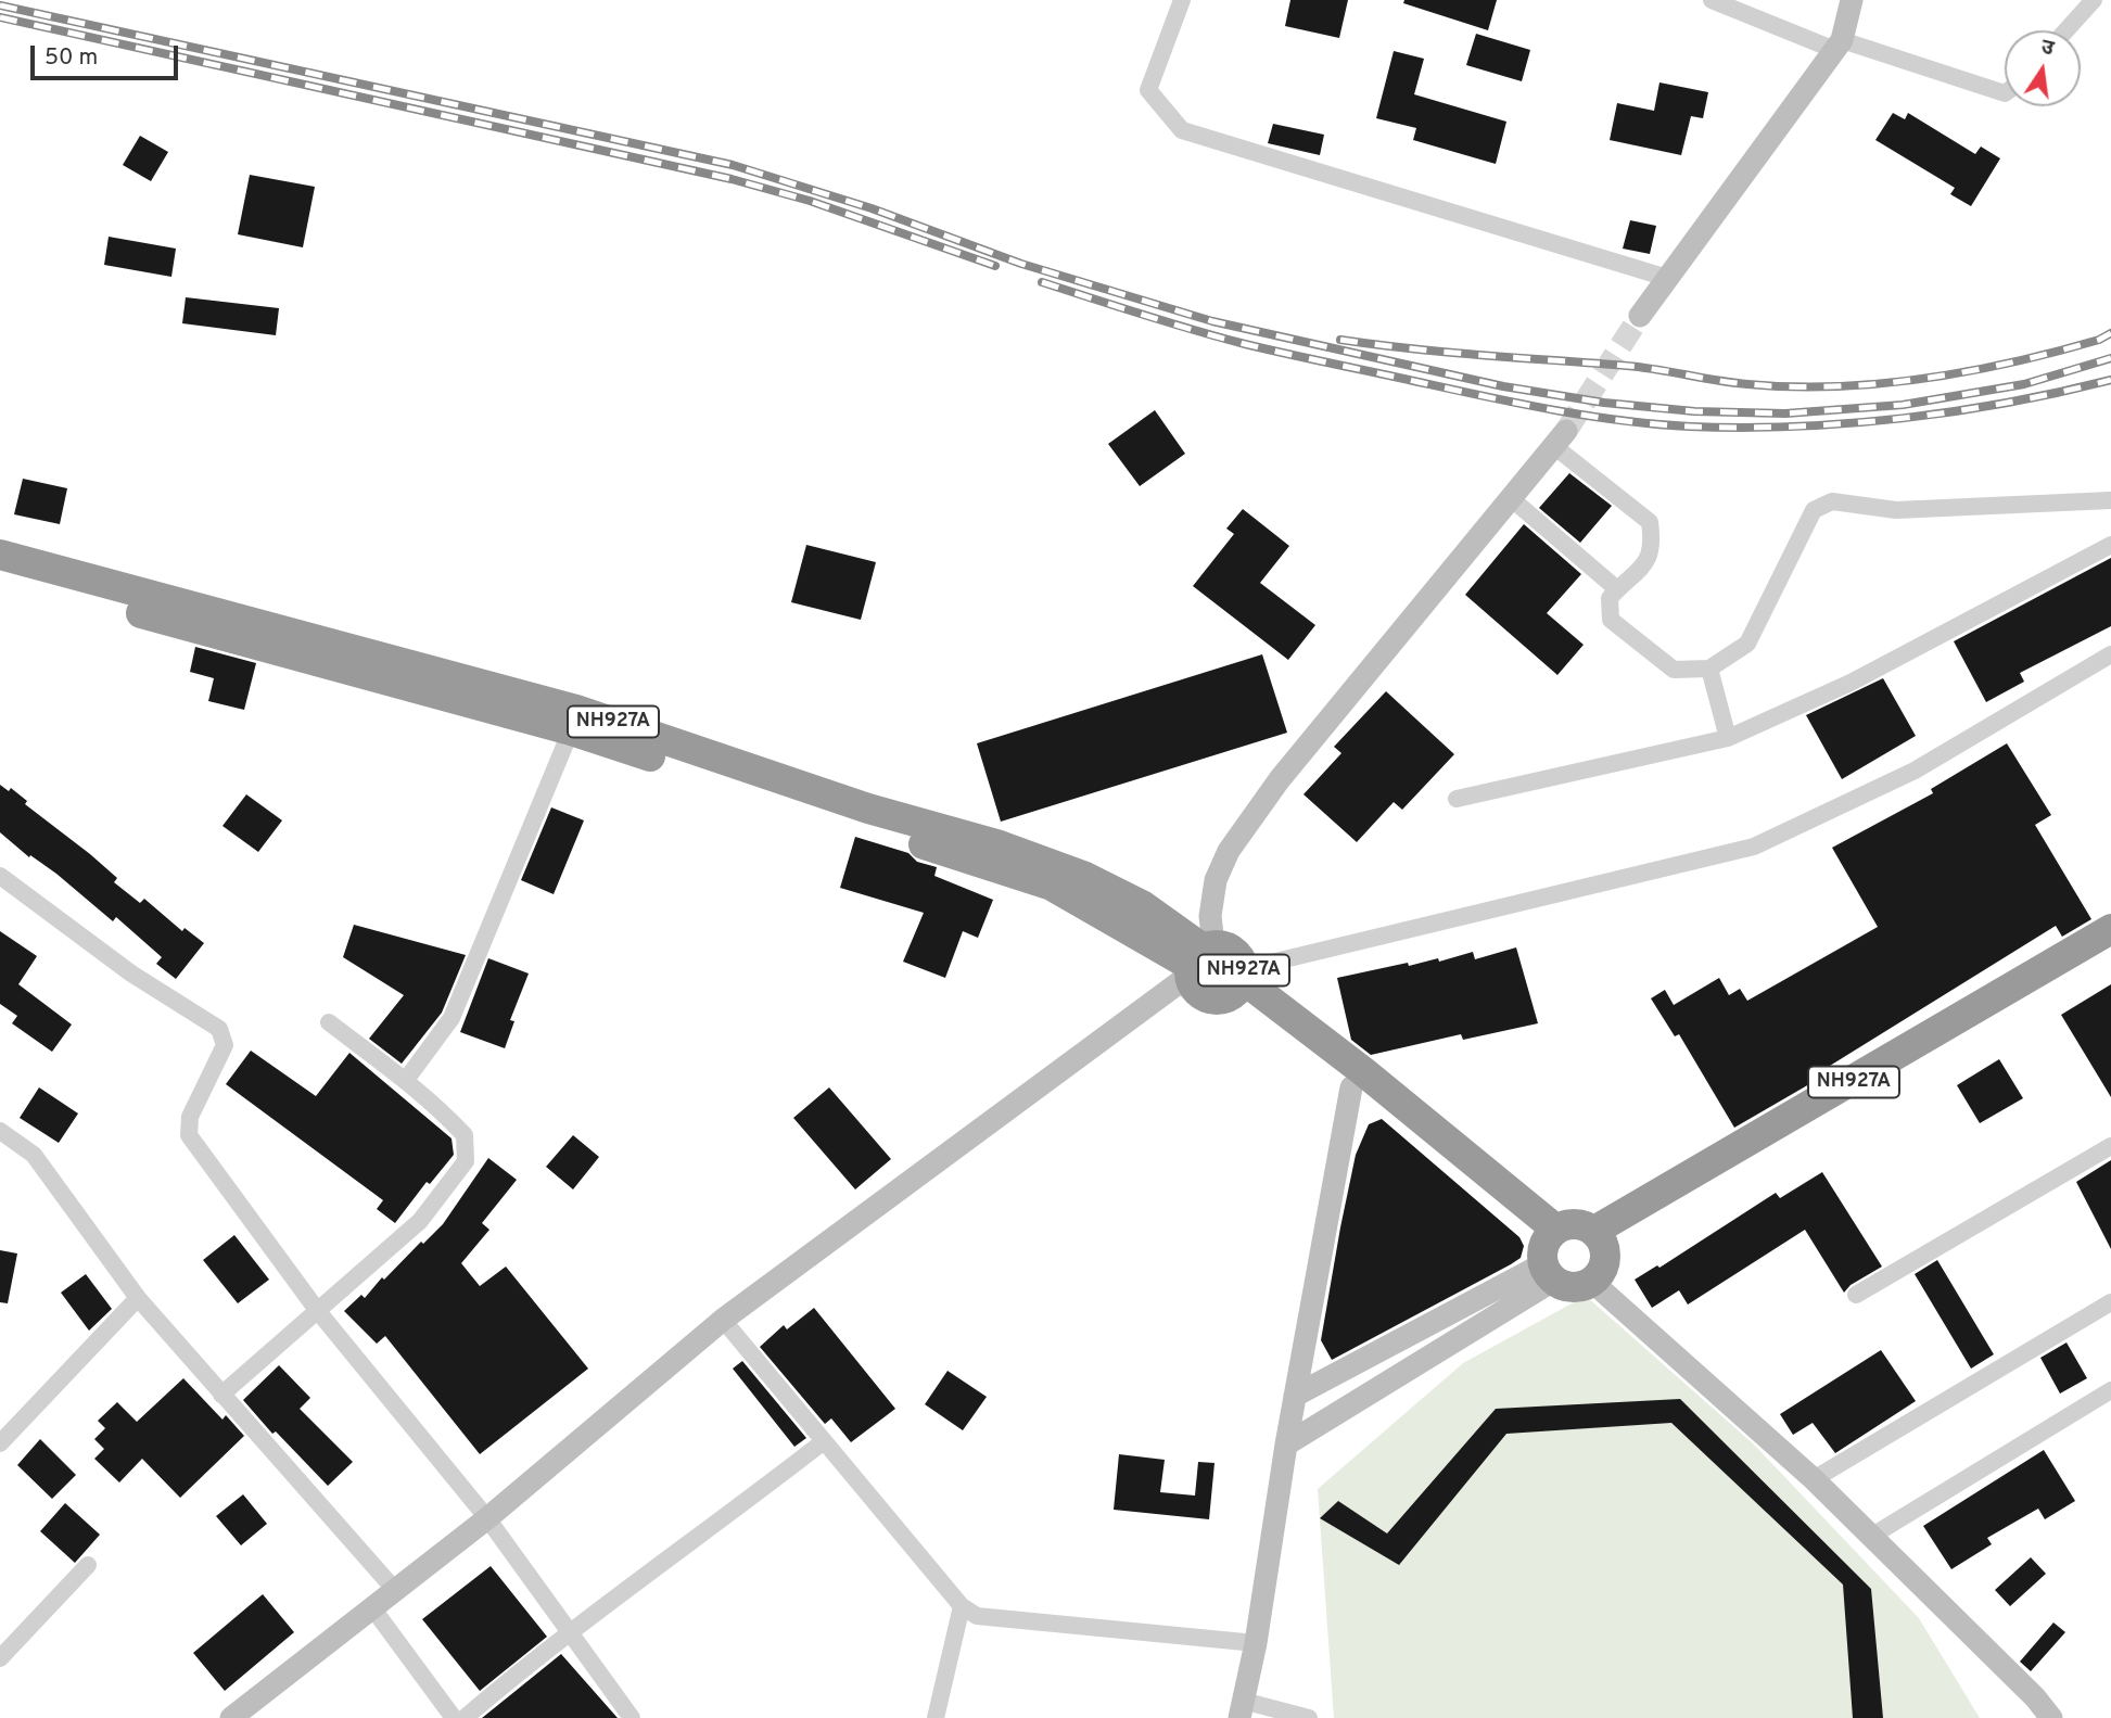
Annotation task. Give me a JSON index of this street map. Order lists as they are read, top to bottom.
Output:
{
  "streets": {
    "highway": ["NH927A"]
  },
  "scale_bar": "50 m",
  "north": "top"
}
